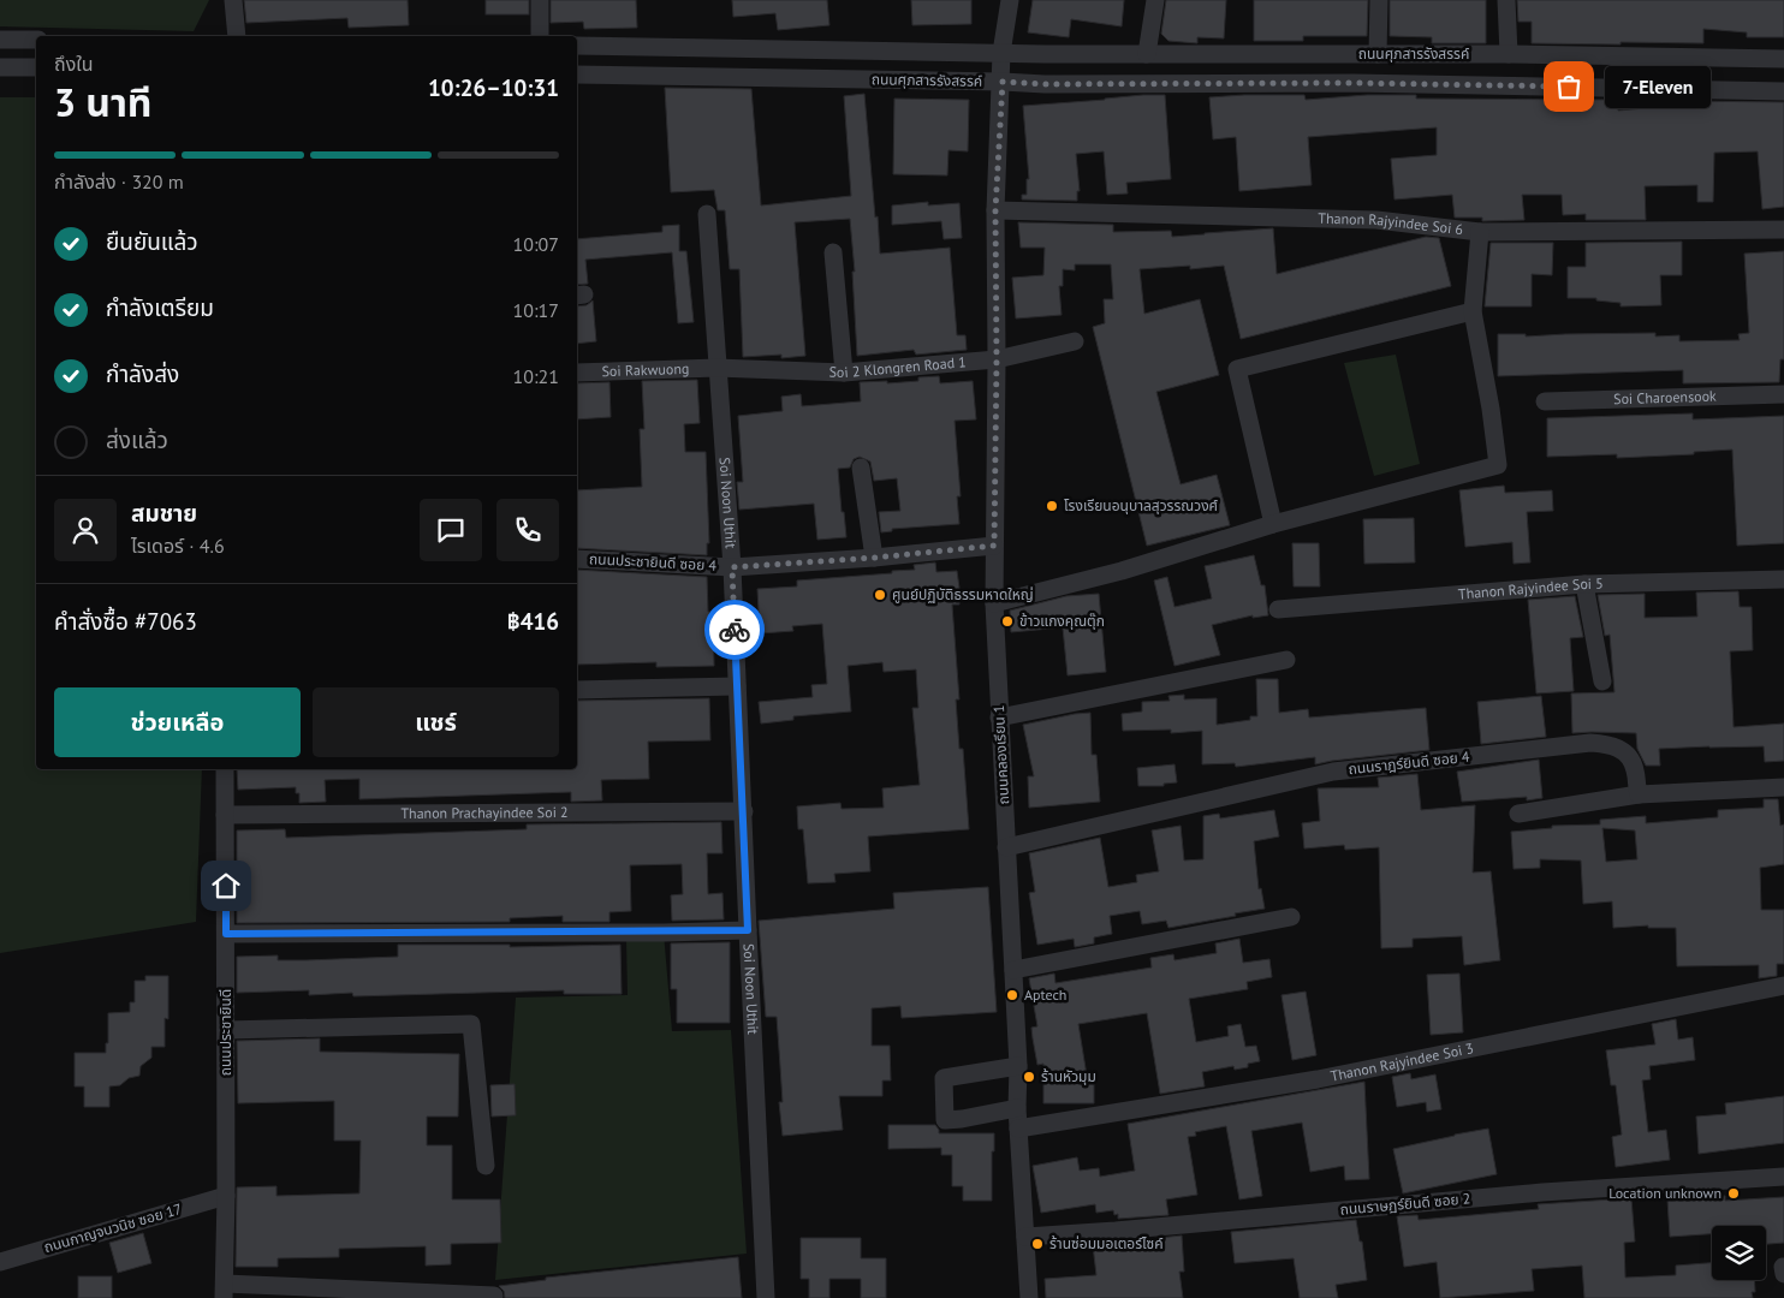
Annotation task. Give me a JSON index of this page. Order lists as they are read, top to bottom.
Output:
{
  "streets": {
    "street": [
      "ถนนศุภสารรังสรรค์",
      "Thanon Rajyindee Soi 6",
      "Soi 2 Klongren Road 1",
      "Soi Rakwuong",
      "Soi Charoensook",
      "Soi Noon Uthit",
      "ถนนประชายินดี ซอย 4",
      "Thanon Rajyindee Soi 5",
      "ถนนคลองเรียน 1",
      "ถนนราฎร์ยินดี ซอย 4",
      "Thanon Prachayindee Soi 2",
      "ถนนประชายินดี",
      "Thanon Rajyindee Soi 3",
      "ถนนราษฏร์ยินดี ซอย 2",
      "ถนนกาญจนวนิช ซอย 17"
    ]
  },
  "crossings": [
    ["ถนนศุภสารรังสรรค์", "ถนนคลองเรียน 1"],
    ["Thanon Rajyindee Soi 6", "ถนนคลองเรียน 1"],
    ["Soi 2 Klongren Road 1", "Soi Rakwuong"],
    ["Soi 2 Klongren Road 1", "Soi Noon Uthit"],
    ["Soi 2 Klongren Road 1", "ถนนคลองเรียน 1"],
    ["Soi Rakwuong", "Soi Noon Uthit"],
    ["Soi Noon Uthit", "ถนนประชายินดี ซอย 4"],
    ["Soi Noon Uthit", "Thanon Prachayindee Soi 2"],
    ["ถนนประชายินดี ซอย 4", "ถนนคลองเรียน 1"],
    ["ถนนคลองเรียน 1", "ถนนราฎร์ยินดี ซอย 4"],
    ["ถนนคลองเรียน 1", "Thanon Rajyindee Soi 3"],
    ["ถนนคลองเรียน 1", "ถนนราษฏร์ยินดี ซอย 2"],
    ["Thanon Prachayindee Soi 2", "ถนนประชายินดี"],
    ["ถนนประชายินดี", "ถนนกาญจนวนิช ซอย 17"]
  ],
  "places": [
    "7-Eleven",
    "โรงเรียนอนุบาลสุวรรณวงศ์",
    "ศูนย์ปฏิบัติธรรมหาดใหญ่",
    "ข้าวแกงคุณตุ๊ก",
    "Aptech",
    "ร้านหัวมุม",
    "Location unknown",
    "ร้านซ่อมมอเตอร์ไซค์"
  ],
  "page": {
    "heading": ["3 นาที", "ถึงใน", "10:26–10:31"],
    "panel": [
      "สมชาย",
      "ไรเดอร์ · 4.6",
      "คำสั่งซื้อ #7063",
      "฿416"
    ],
    "bubble": "7-Eleven",
    "bar": "กำลังส่ง · 320 m",
    "list": [
      ["ยืนยันแล้ว", "10:07"],
      ["กำลังเตรียม", "10:17"],
      ["กำลังส่ง", "10:21"],
      "ส่งแล้ว"
    ],
    "buttons": ["ช่วยเหลือ", "แชร์"]
  }
}
